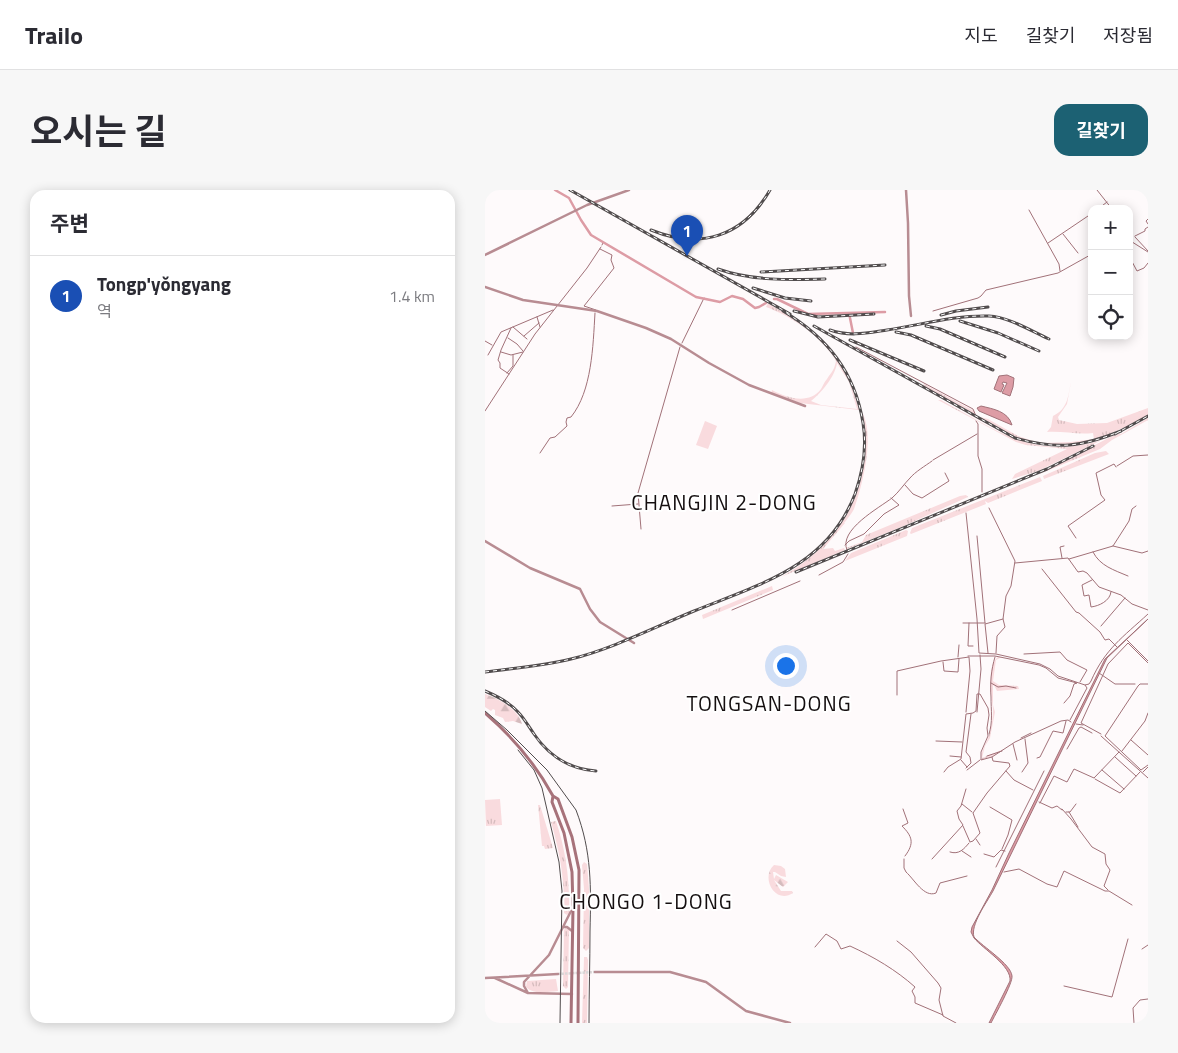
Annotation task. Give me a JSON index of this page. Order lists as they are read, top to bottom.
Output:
{
  "districts": ["CHANGJIN 2-DONG", "TONGSAN-DONG", "CHONGO 1-DONG"],
  "page": {
    "header": "Trailo",
    "nav": ["지도", "길찾기", "저장됨"],
    "title": "오시는 길",
    "buttons": "길찾기",
    "heading": "주변",
    "map_buttons": ["+", "−"],
    "pins": "1",
    "list": [
      {
        "mark": "1",
        "name": "Tongp'yŏngyang",
        "note": "역",
        "value": "1.4 km"
      }
    ]
  }
}
